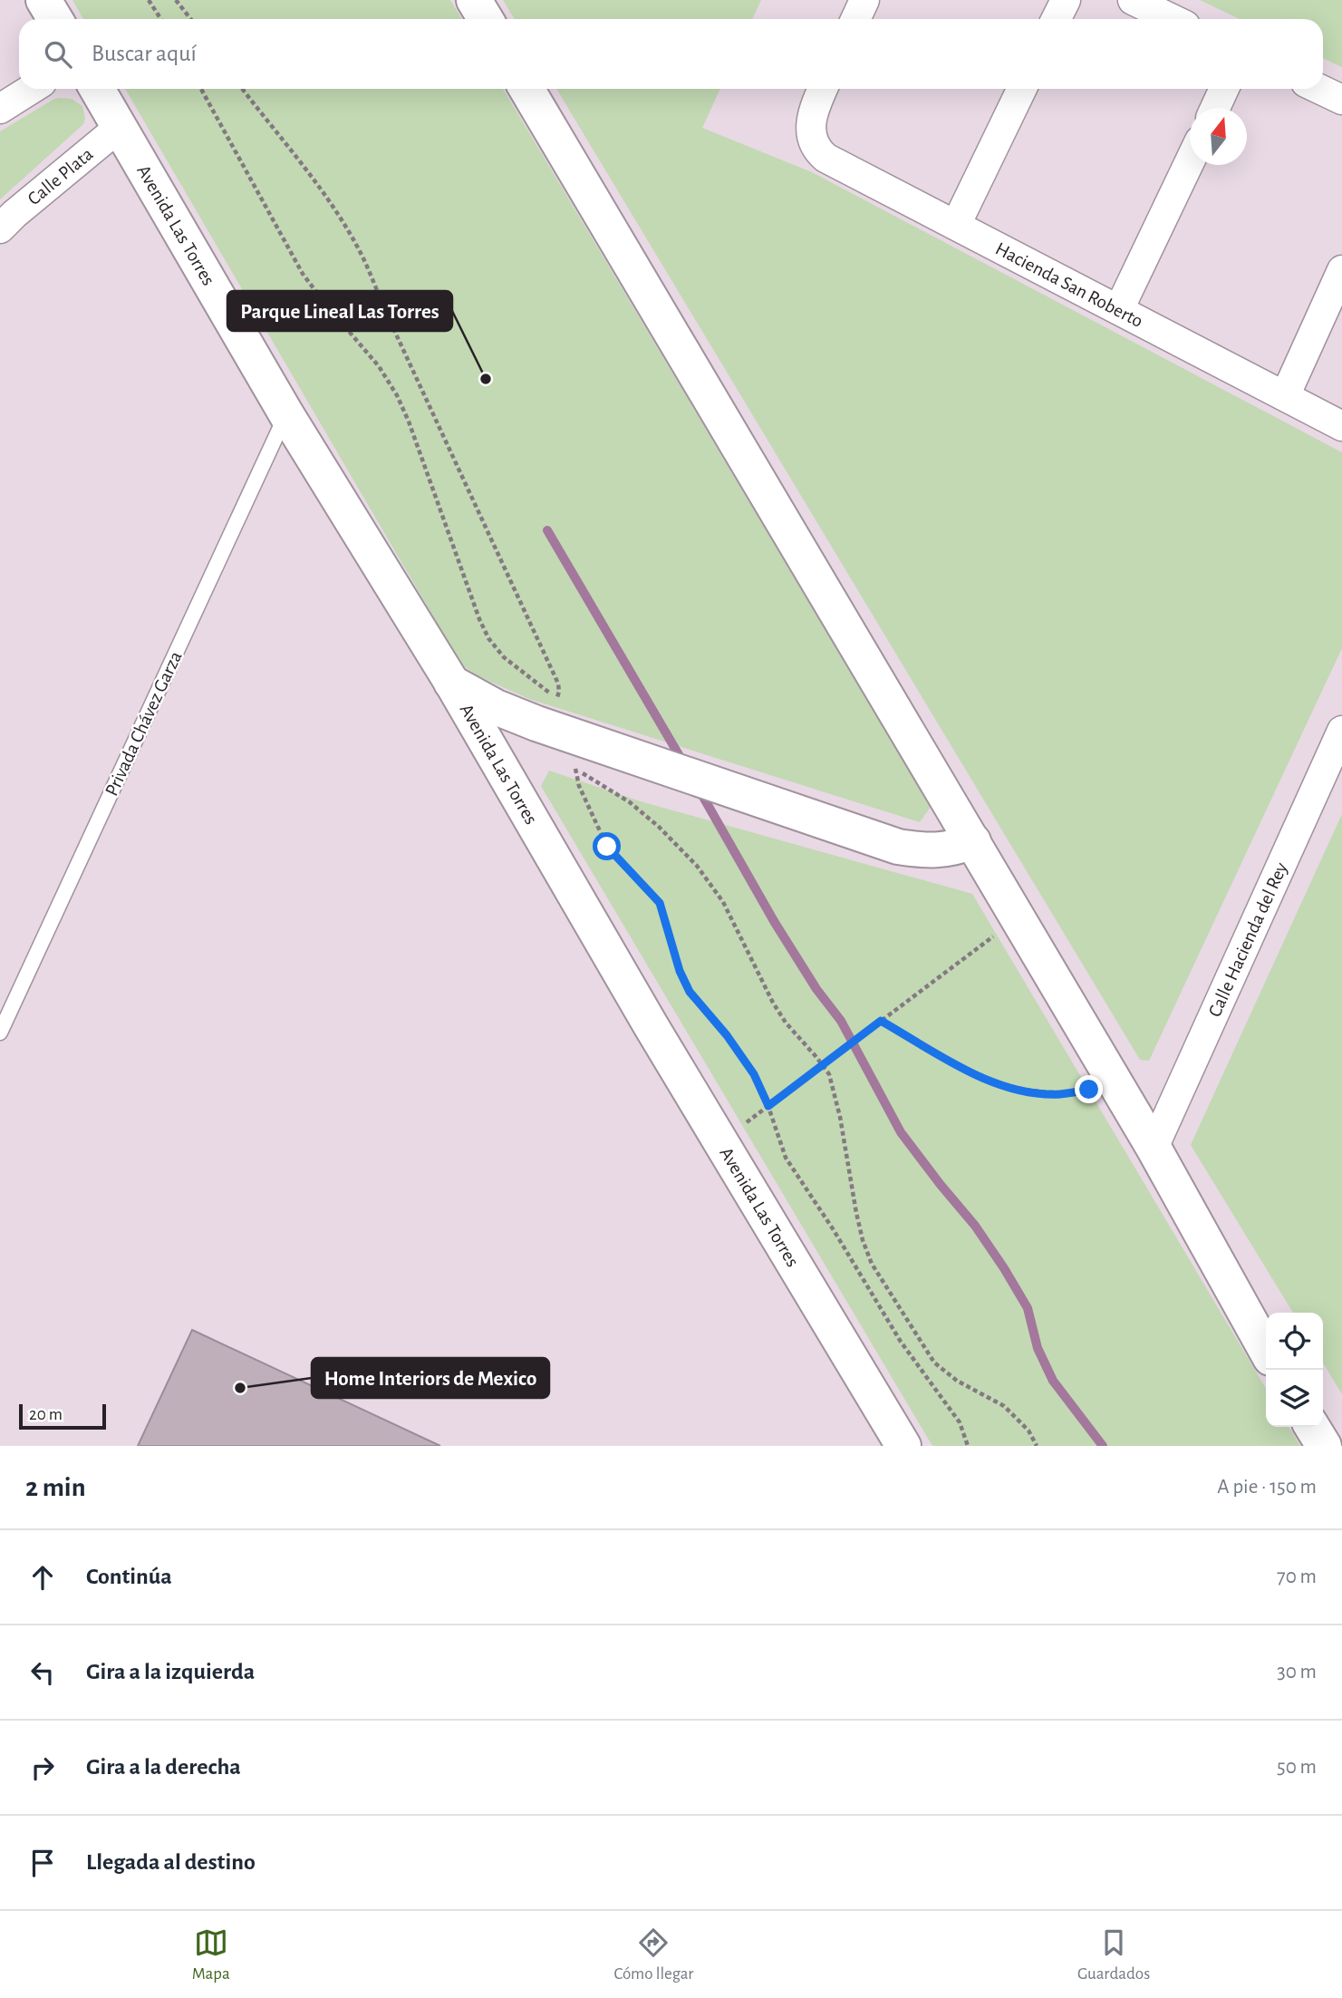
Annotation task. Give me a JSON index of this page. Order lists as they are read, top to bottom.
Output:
{
  "streets": {
    "street": [
      "Calle Plata",
      "Avenida Las Torres",
      "Hacienda San Roberto",
      "Calle Hacienda del Rey"
    ],
    "lane": ["Privada Chávez Garza"]
  },
  "crossings": [
    ["Calle Plata", "Avenida Las Torres"],
    ["Avenida Las Torres", "Privada Chávez Garza"]
  ],
  "places": ["Parque Lineal Las Torres", "Home Interiors de Mexico"],
  "scale_bar": "20 m",
  "north": "top",
  "page": {
    "search": "Buscar aquí",
    "scale": "20 m",
    "heading": ["2 min", "A pie · 150 m"],
    "list": [
      ["Continúa", "70 m"],
      ["Gira a la izquierda", "30 m"],
      ["Gira a la derecha", "50 m"],
      "Llegada al destino"
    ],
    "nav": ["Mapa", "Cómo llegar", "Guardados"]
  }
}
